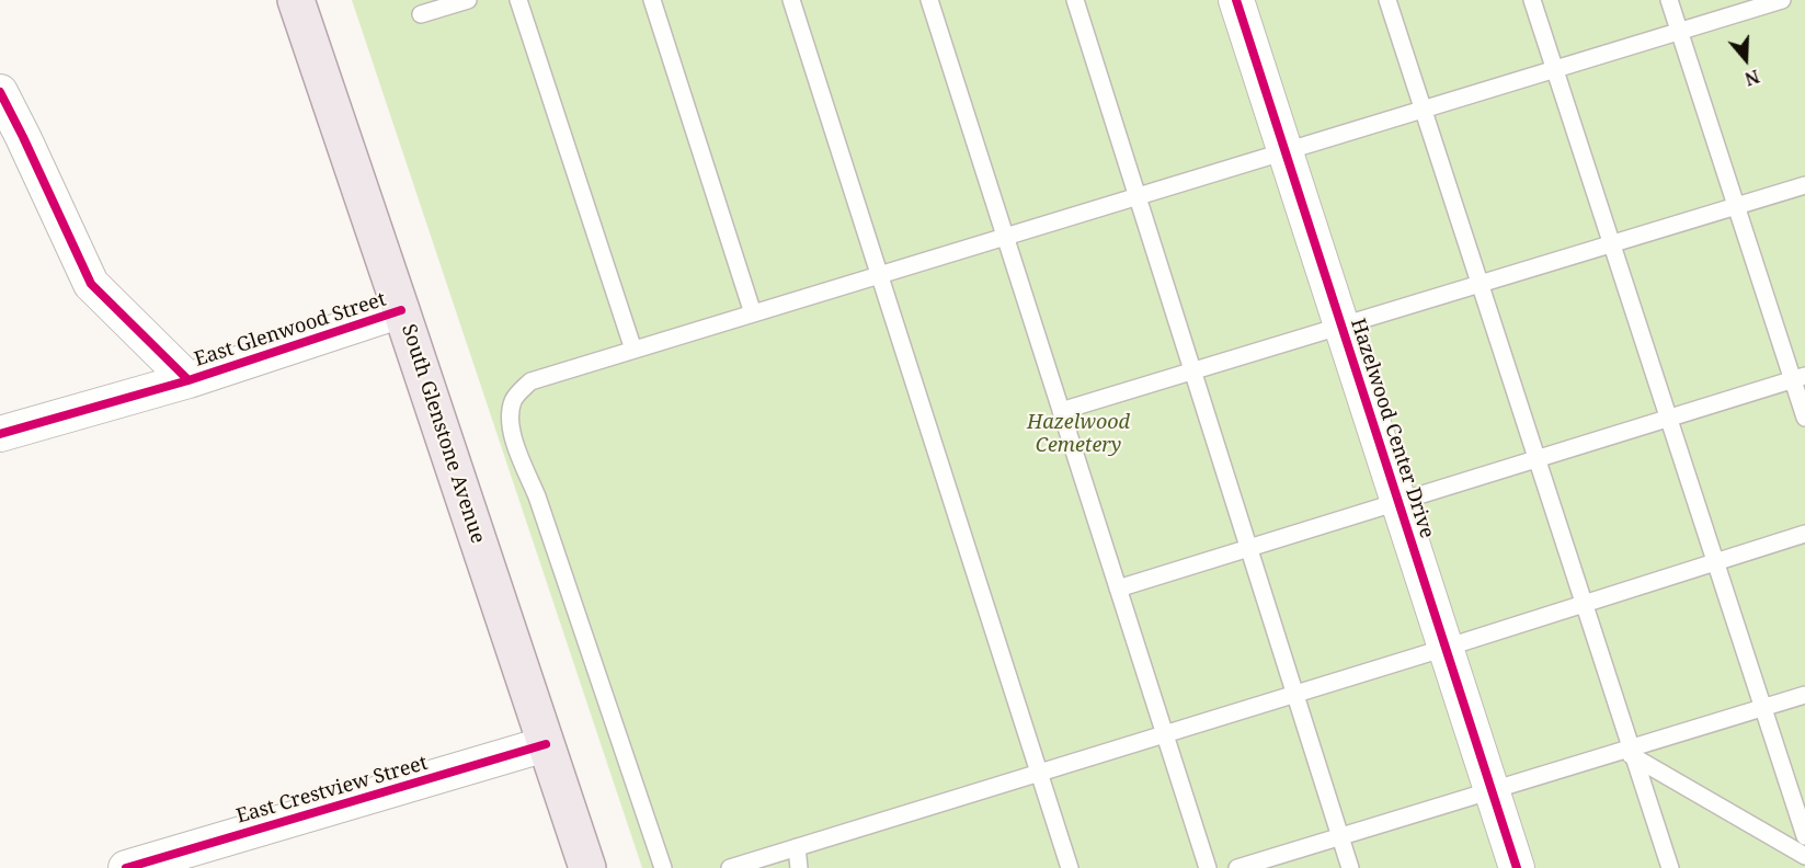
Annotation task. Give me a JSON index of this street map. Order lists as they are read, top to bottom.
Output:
{
  "streets": {
    "main road": ["South Glenstone Avenue"],
    "street": ["East Glenwood Street", "Hazelwood Center Drive", "East Crestview Street"]
  },
  "crossings": [
    ["East Glenwood Street", "South Glenstone Avenue"],
    ["South Glenstone Avenue", "East Crestview Street"]
  ],
  "parks": ["Hazelwood Cemetery"],
  "north": "bottom"
}
